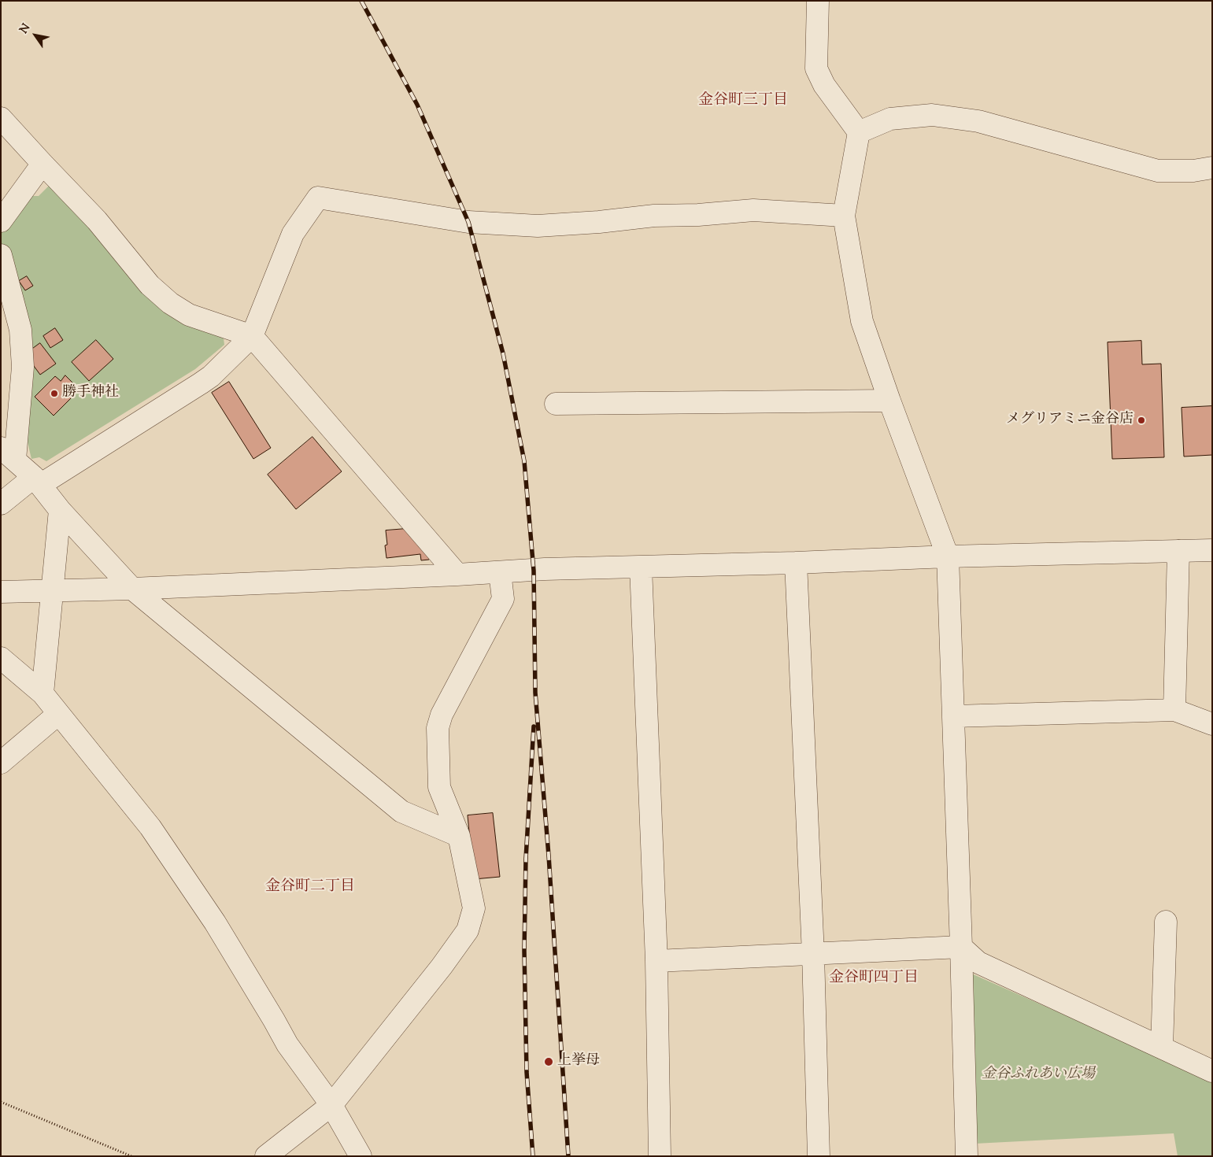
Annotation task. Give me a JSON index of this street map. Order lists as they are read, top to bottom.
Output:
{
  "districts": ["金谷町三丁目", "金谷町二丁目", "金谷町四丁目"],
  "parks": ["金谷ふれあい広場"],
  "places": ["勝手神社", "メグリアミニ金谷店", "上挙母"],
  "north": "top left"
}
